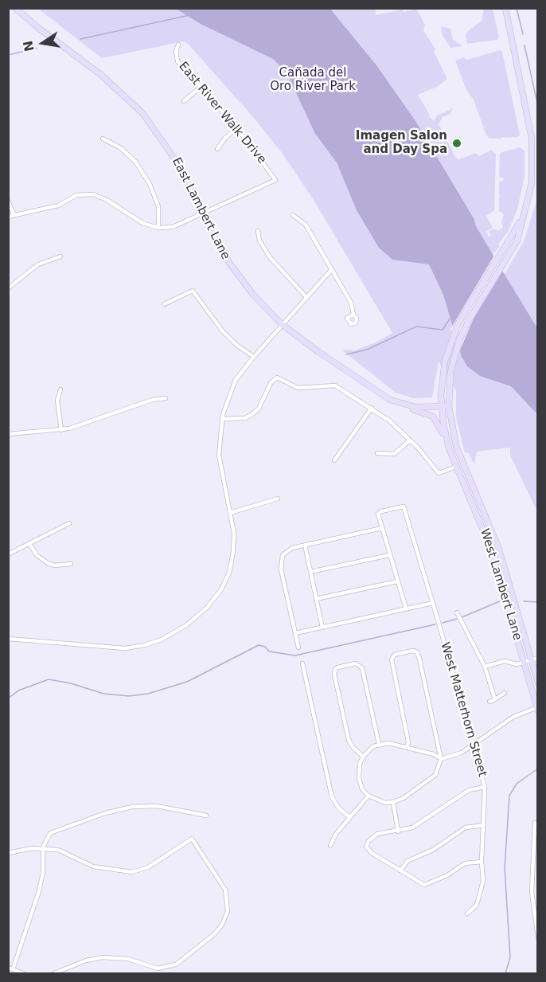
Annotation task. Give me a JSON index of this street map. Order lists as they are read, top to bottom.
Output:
{
  "streets": {
    "main road": ["East Lambert Lane", "West Lambert Lane"],
    "street": ["East River Walk Drive", "West Matterhorn Street"]
  },
  "crossings": [
    ["East River Walk Drive", "East Lambert Lane"],
    ["East Lambert Lane", "West Lambert Lane"]
  ],
  "parks": ["Cañada del Oro River Park"],
  "places": ["Imagen Salon and Day Spa"],
  "north": "left"
}
